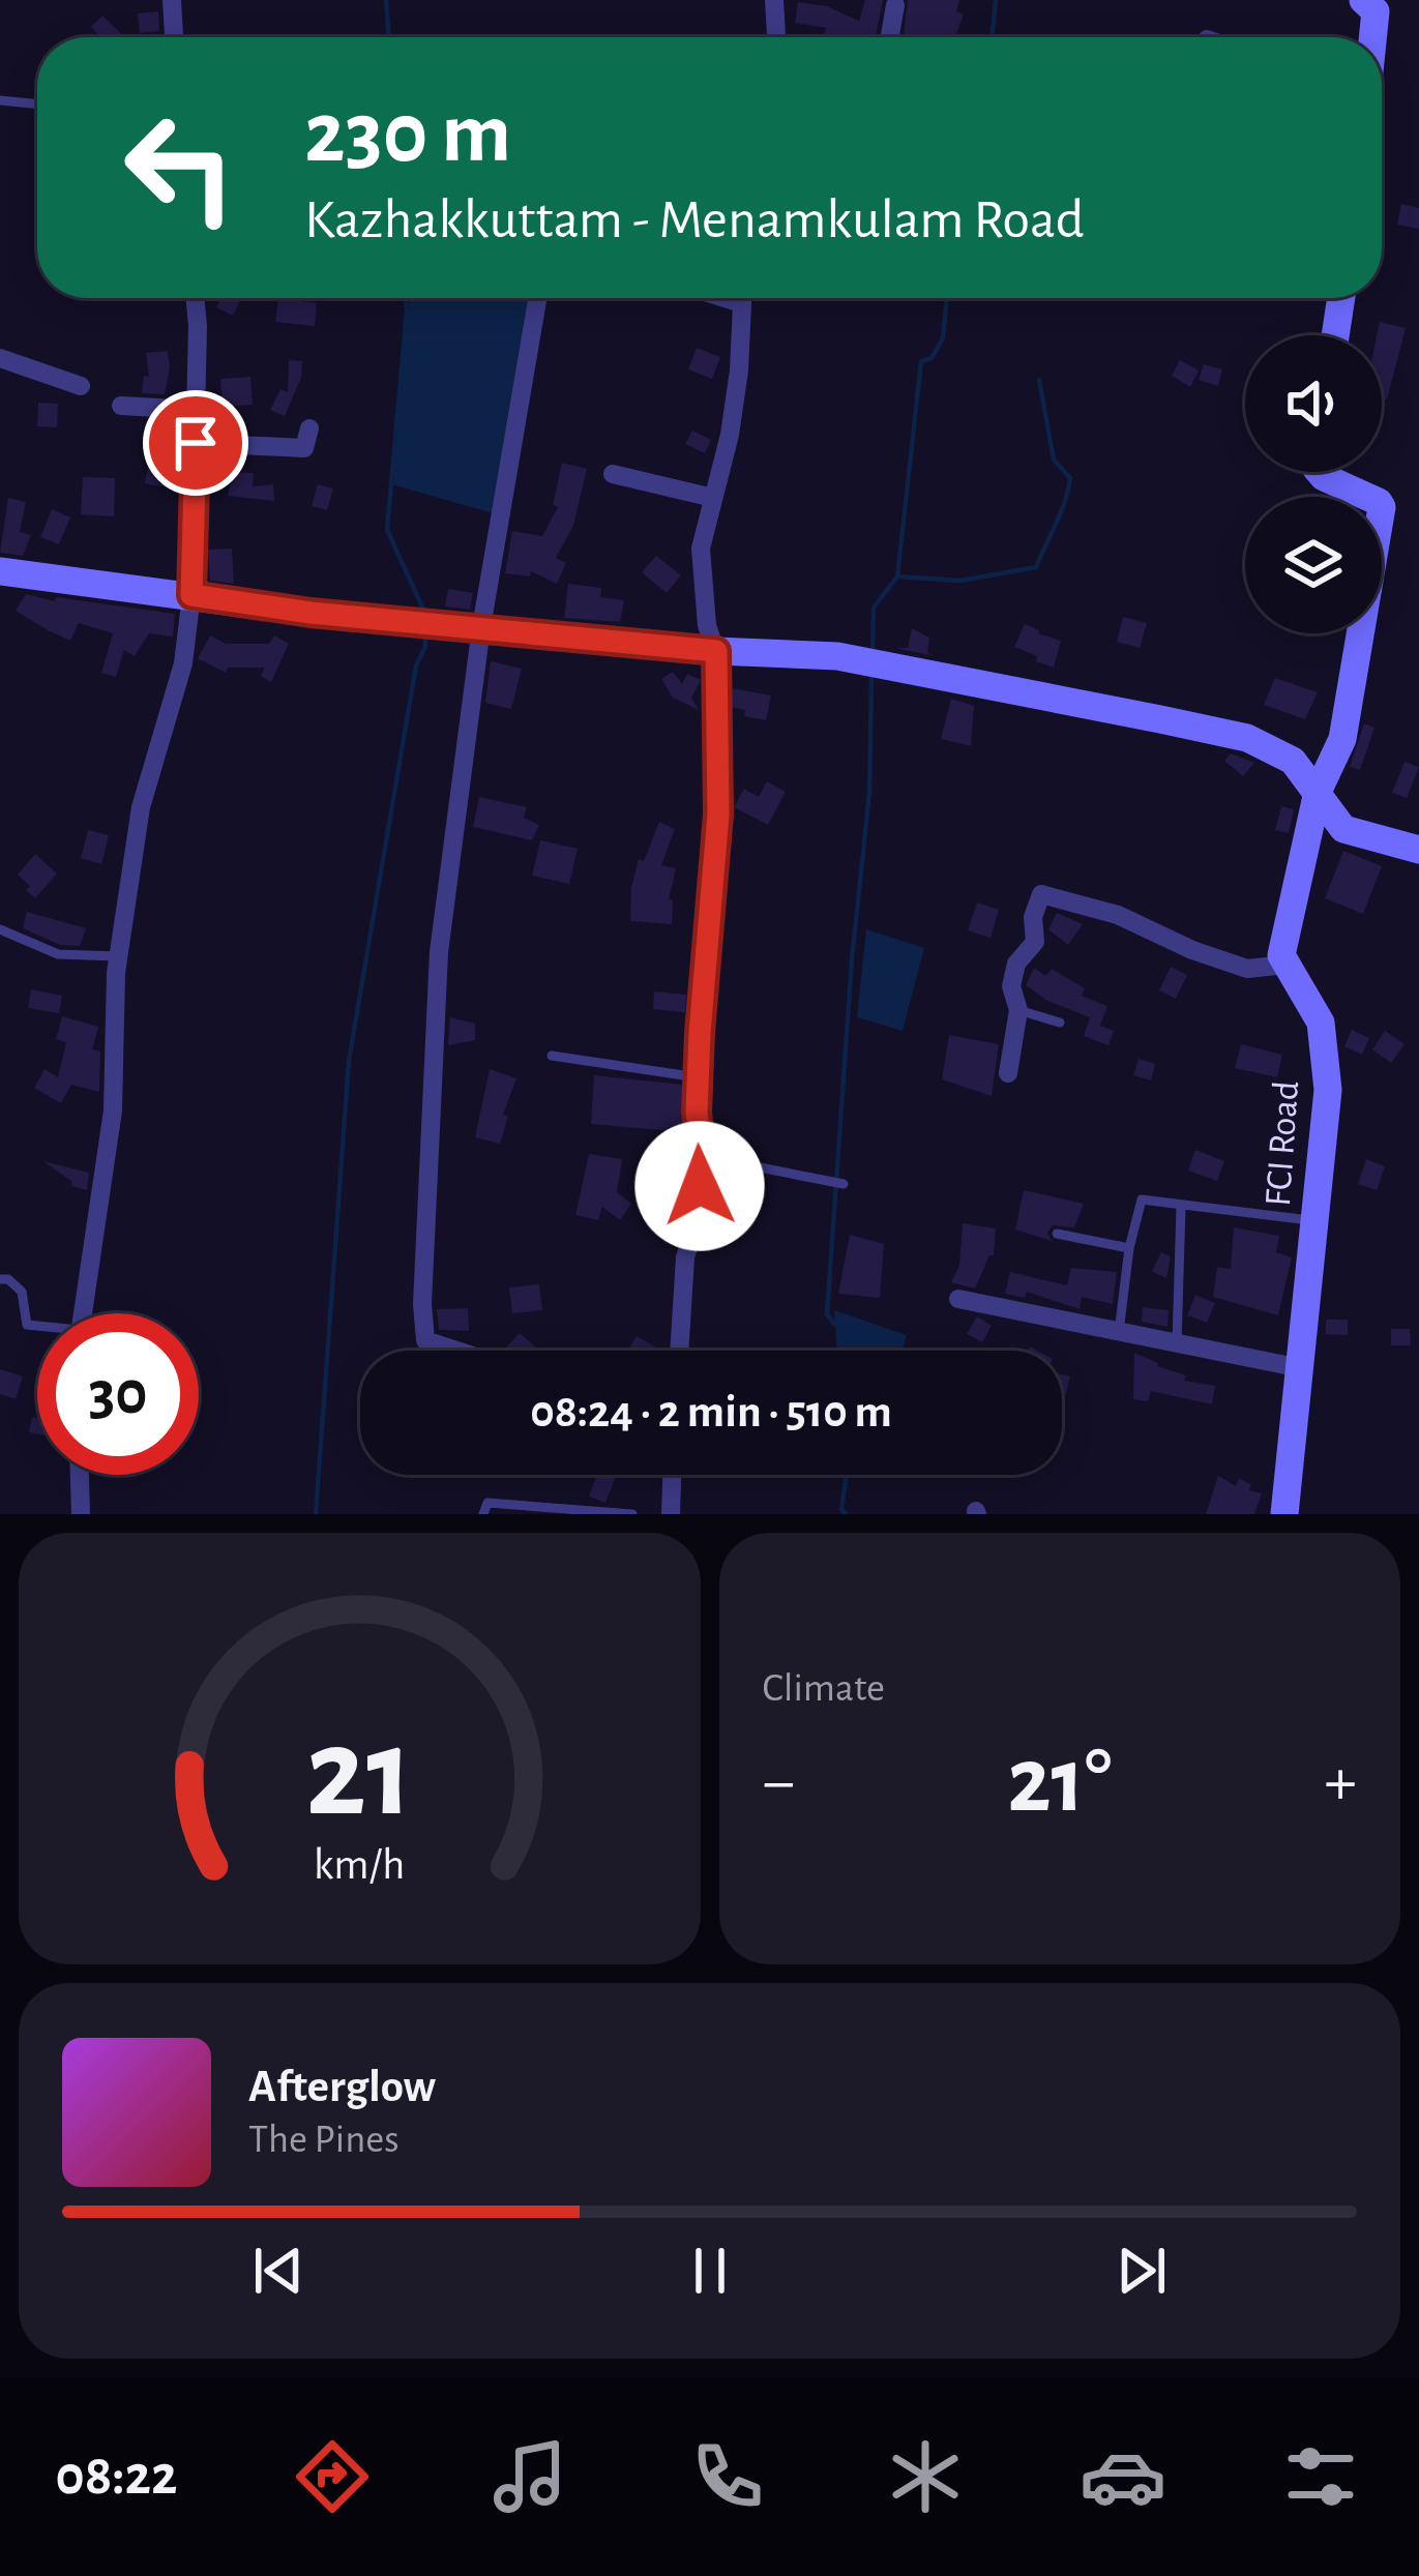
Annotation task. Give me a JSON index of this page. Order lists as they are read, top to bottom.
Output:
{
  "streets": {
    "main road": ["FCI Road"]
  },
  "page": {
    "turn": ["230 m", "Kazhakkuttam - Menamkulam Road"],
    "limit": "30",
    "trip": "08:24 · 2 min · 510 m",
    "tile": "Climate",
    "heat": ["−", "21°", "+"],
    "song": ["Afterglow", "The Pines"],
    "tabs": "08:22",
    "gauge": ["21", "km/h"]
  }
}
